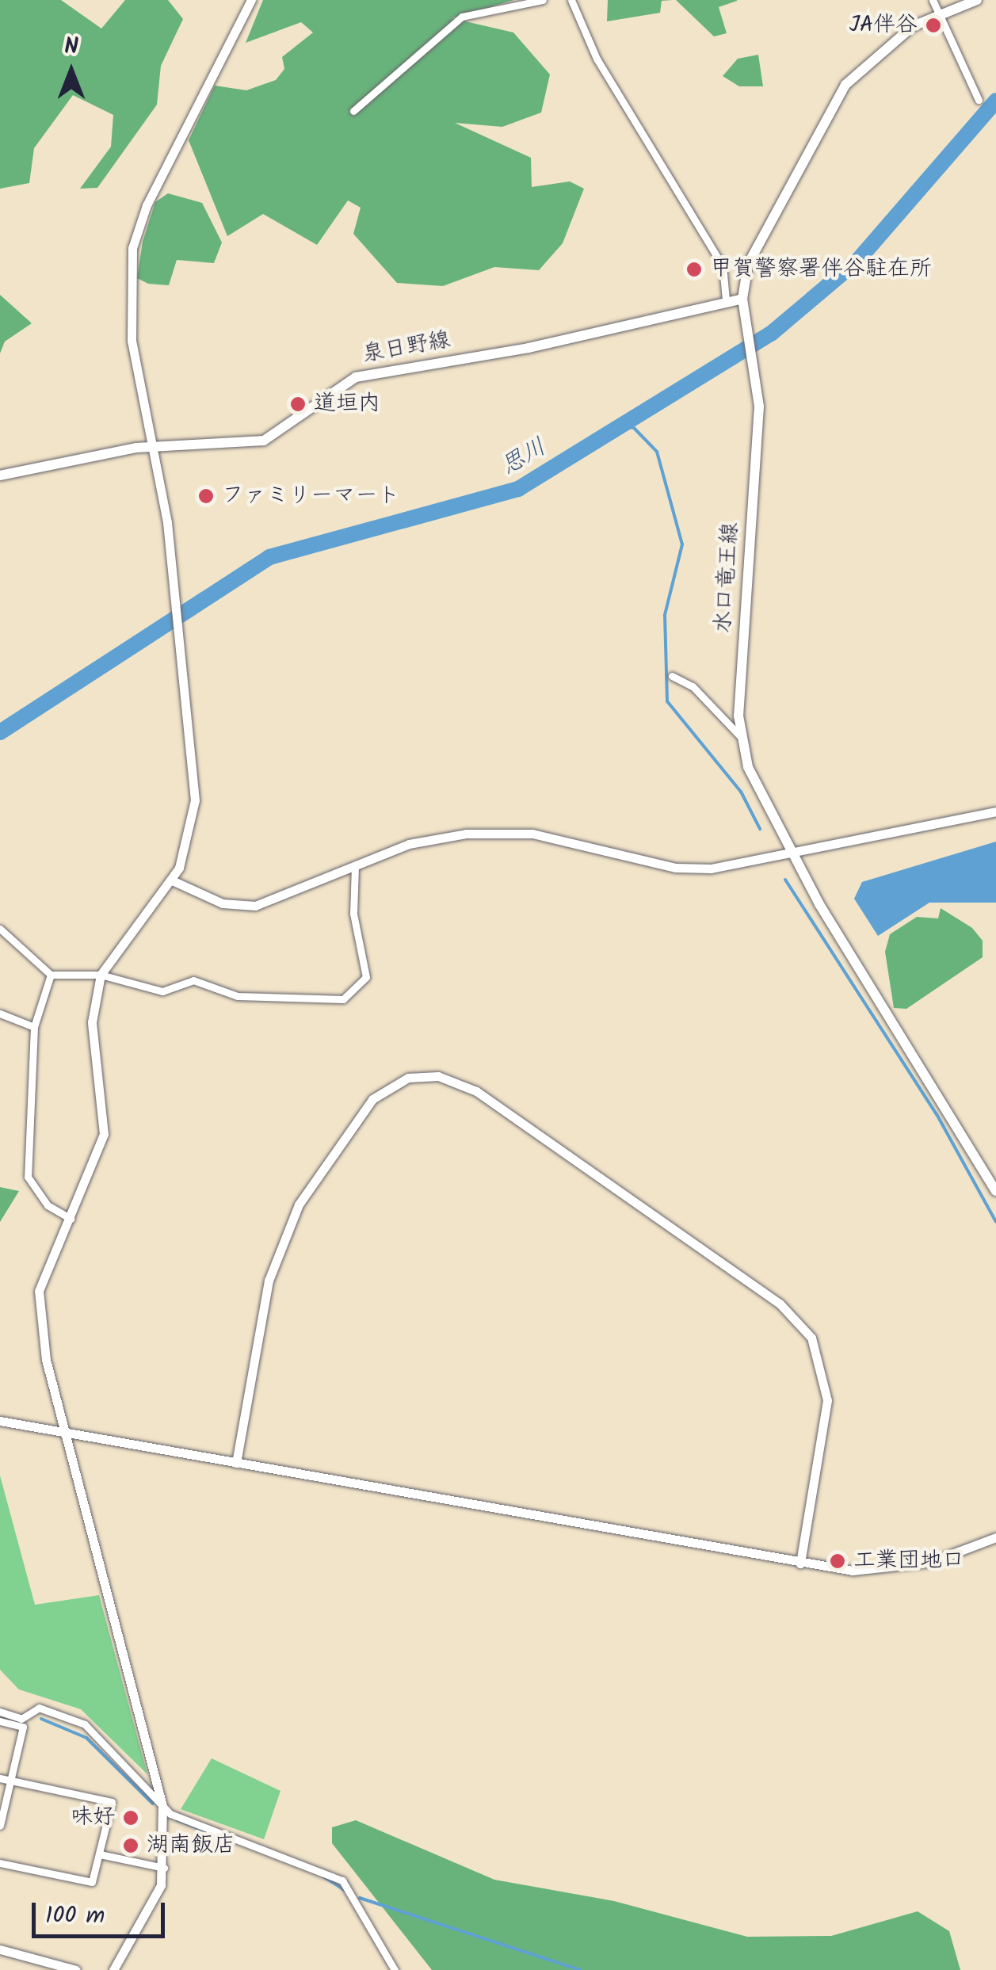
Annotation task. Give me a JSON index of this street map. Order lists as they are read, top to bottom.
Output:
{
  "streets": {
    "main road": ["泉日野線", "水口竜王線"]
  },
  "crossings": [
    ["泉日野線", "水口竜王線"]
  ],
  "water": ["思川"],
  "places": [
    "JA伴谷",
    "甲賀警察署伴谷駐在所",
    "道垣内",
    "ファミリーマート",
    "工業団地口",
    "味好",
    "湖南飯店"
  ],
  "scale_bar": "100 m",
  "north": "top"
}
